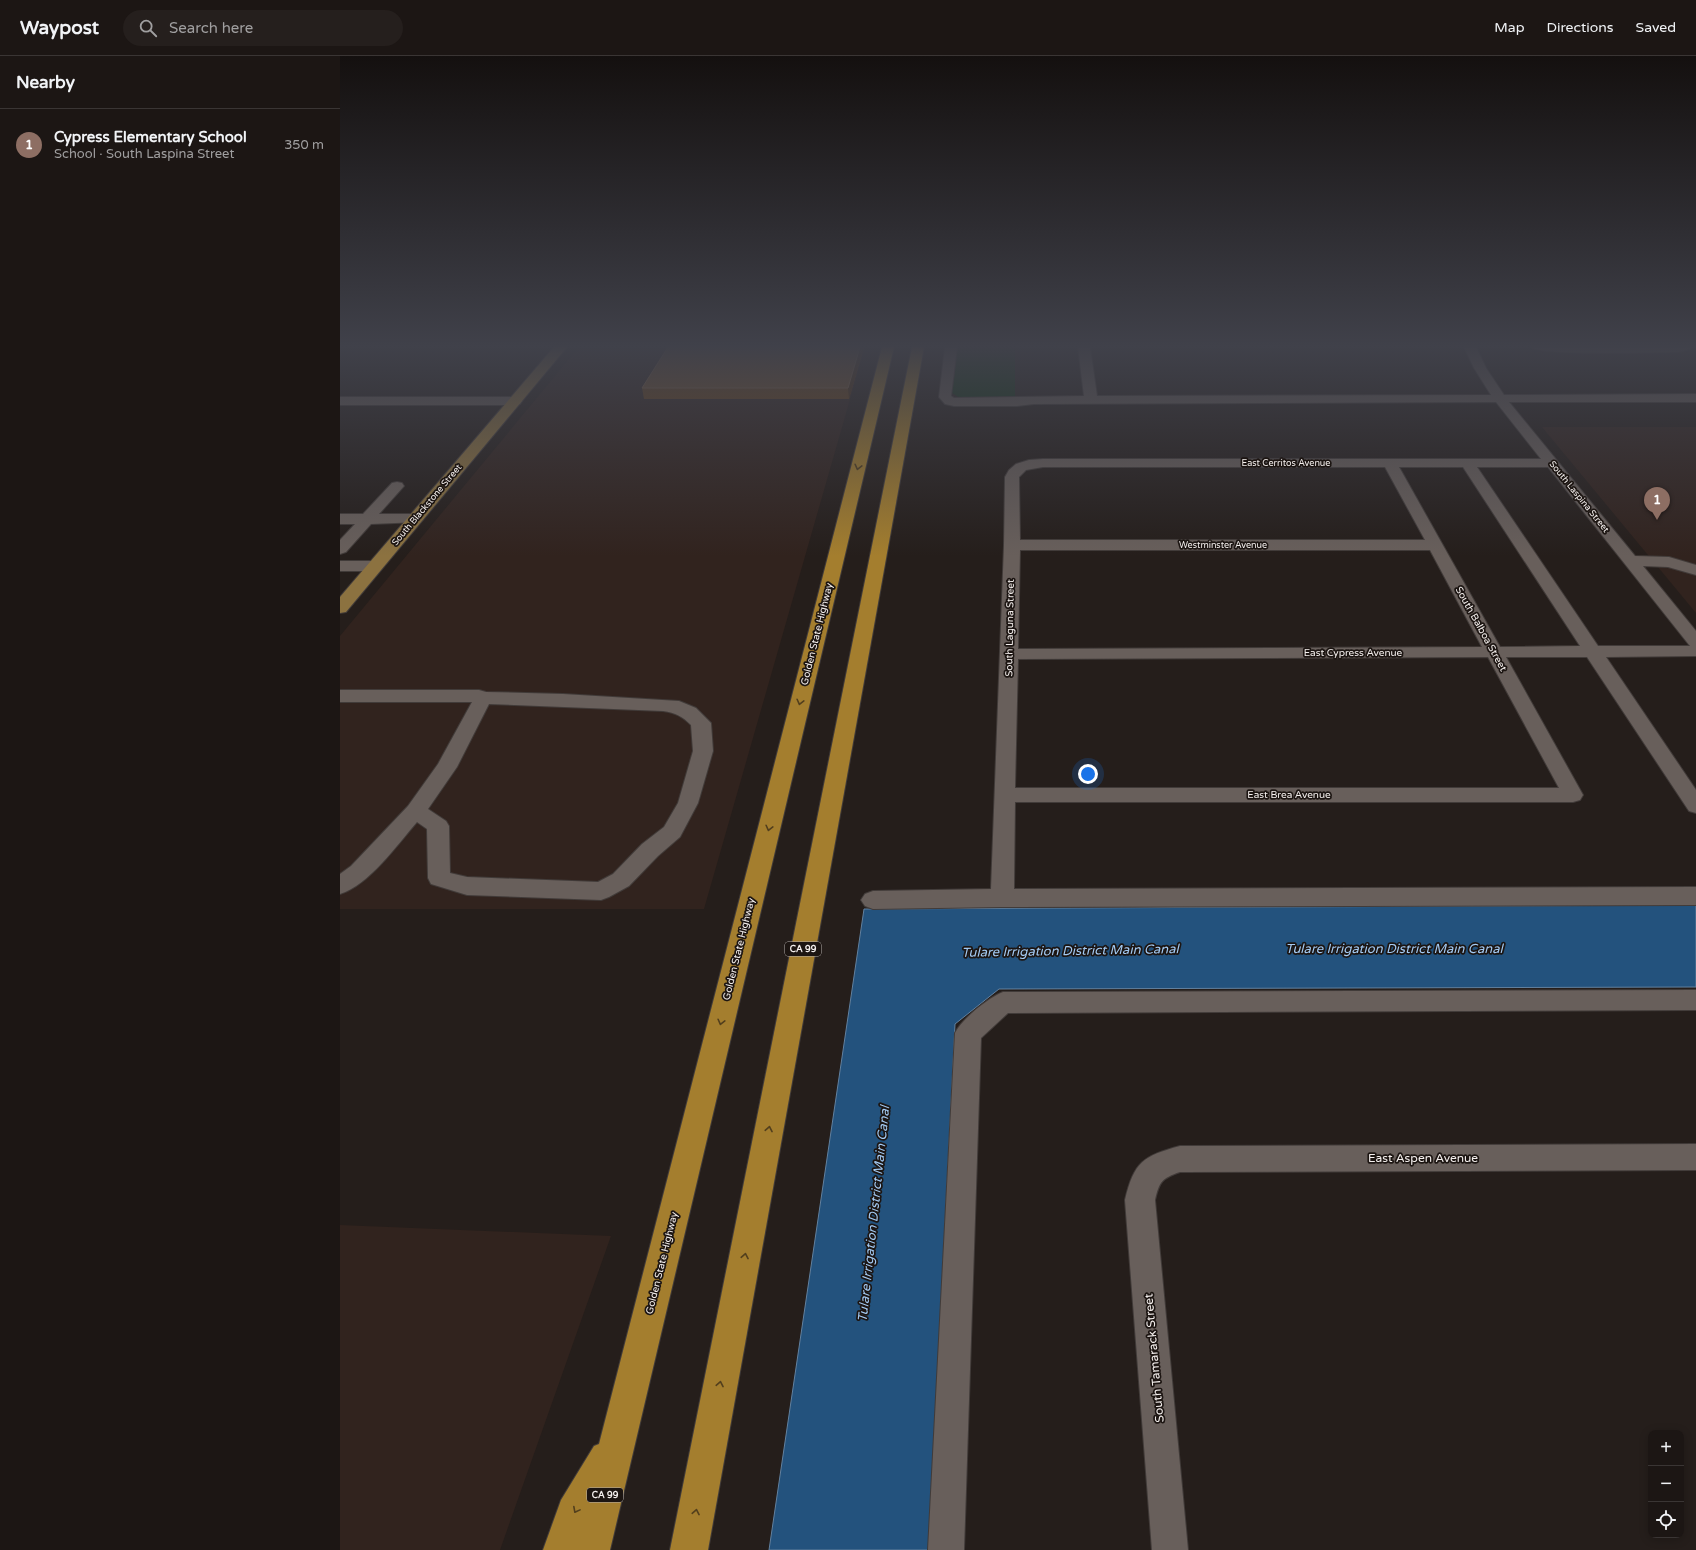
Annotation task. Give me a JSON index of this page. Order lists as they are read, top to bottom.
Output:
{
  "streets": {
    "highway": ["Golden State Highway", "CA 99"],
    "main road": ["South Blackstone Street"],
    "street": [
      "East Cerritos Avenue",
      "South Laspina Street",
      "Westminster Avenue",
      "South Laguna Street",
      "South Balboa Street",
      "East Cypress Avenue",
      "East Brea Avenue",
      "East Aspen Avenue",
      "South Tamarack Street"
    ]
  },
  "crossings": [
    ["East Cerritos Avenue", "South Laspina Street"],
    ["East Cerritos Avenue", "South Laguna Street"],
    ["East Cerritos Avenue", "South Balboa Street"],
    ["Westminster Avenue", "South Laguna Street"],
    ["Westminster Avenue", "South Balboa Street"],
    ["South Laguna Street", "East Cypress Avenue"],
    ["South Laguna Street", "East Brea Avenue"],
    ["South Balboa Street", "East Cypress Avenue"],
    ["South Balboa Street", "East Brea Avenue"],
    ["East Aspen Avenue", "South Tamarack Street"]
  ],
  "water": ["Tulare Irrigation District Main Canal"],
  "page": {
    "header": "Waypost",
    "search": "Search here",
    "nav": ["Map", "Directions", "Saved"],
    "heading": "Nearby",
    "list": [
      {
        "mark": "1",
        "name": "Cypress Elementary School",
        "note": "School · South Laspina Street",
        "value": "350 m"
      }
    ],
    "pins": "1",
    "map_buttons": ["+", "−"]
  }
}
